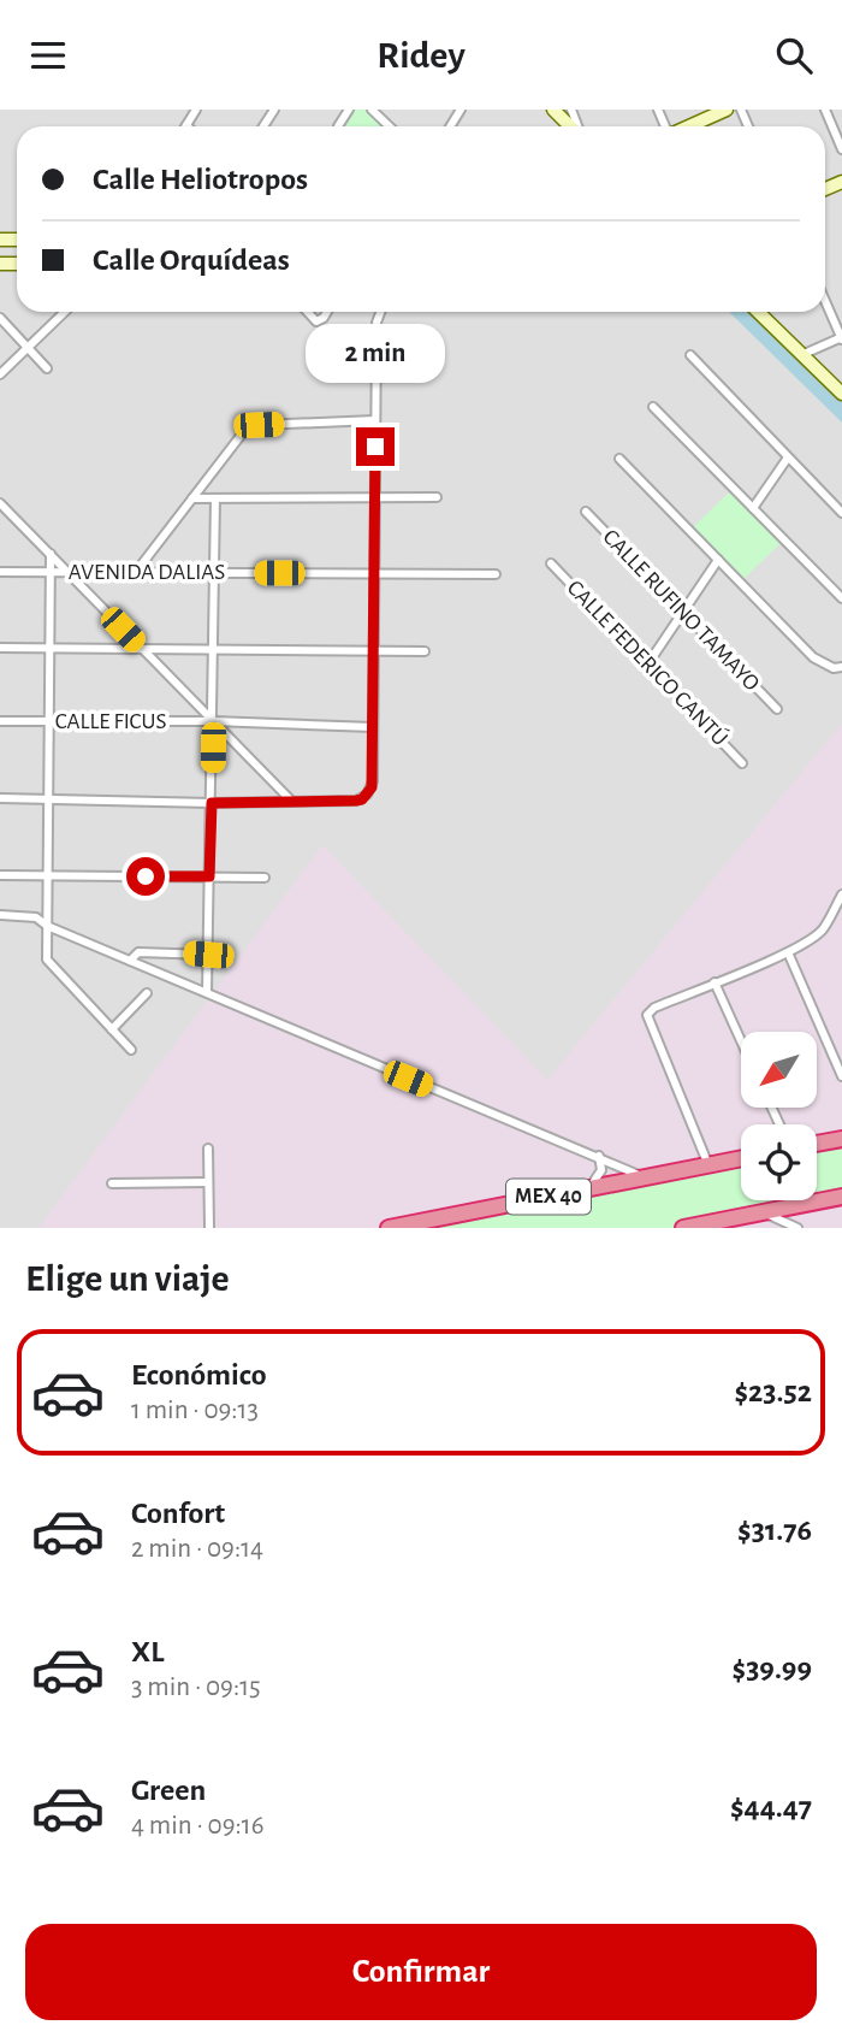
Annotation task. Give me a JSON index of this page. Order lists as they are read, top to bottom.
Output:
{
  "streets": {
    "highway": ["MEX 40"],
    "street": [
      "AVENIDA DALIAS",
      "CALLE RUFINO TAMAYO",
      "CALLE FEDERICO CANTÚ",
      "CALLE FICUS"
    ]
  },
  "north": "bottom left",
  "page": {
    "header": "Ridey",
    "banner": ["Calle Heliotropos", "Calle Orquídeas"],
    "bubble": "2 min",
    "heading": "Elige un viaje",
    "list": [
      {
        "name": "Económico",
        "note": "1 min · 09:13",
        "value": "$23.52"
      },
      {
        "name": "Confort",
        "note": "2 min · 09:14",
        "value": "$31.76"
      },
      {
        "name": "XL",
        "note": "3 min · 09:15",
        "value": "$39.99"
      },
      {
        "name": "Green",
        "note": "4 min · 09:16",
        "value": "$44.47"
      }
    ],
    "buttons": "Confirmar"
  }
}
